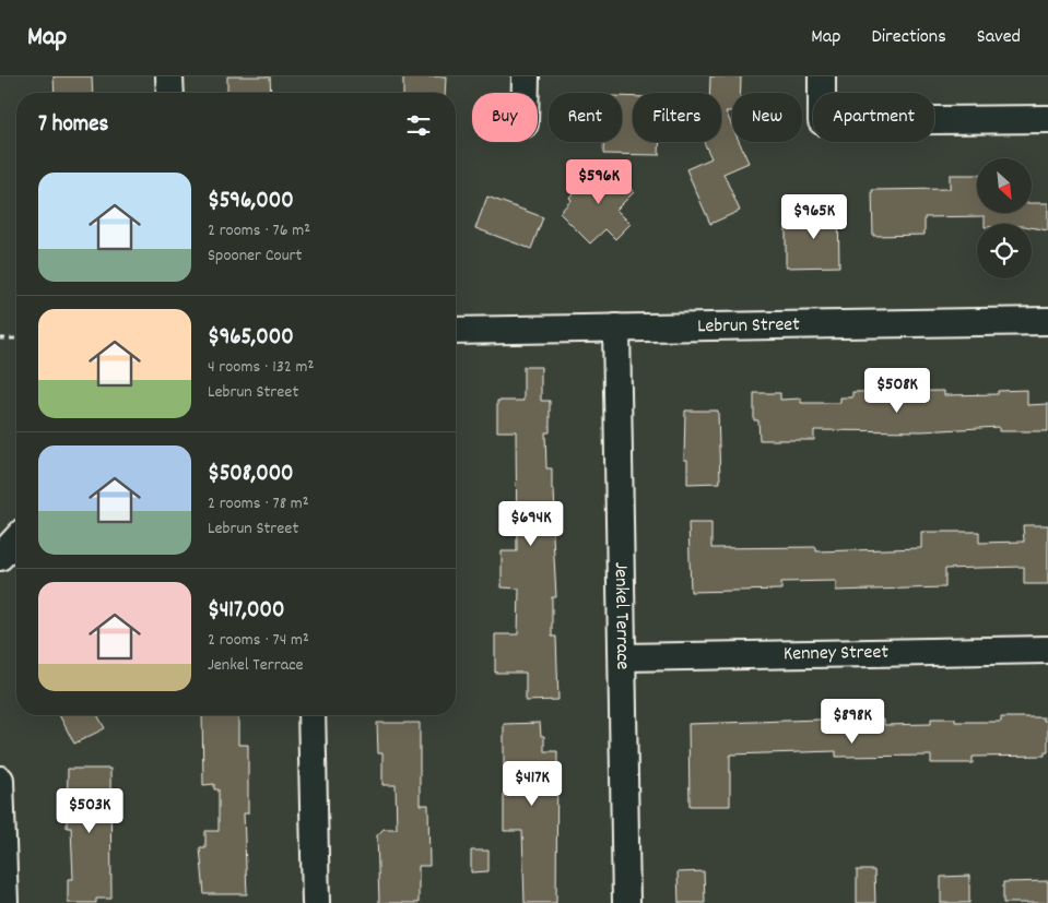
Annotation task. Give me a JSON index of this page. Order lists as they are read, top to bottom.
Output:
{
  "streets": {
    "street": ["Lebrun Street", "Jenkel Terrace", "Kenney Street"]
  },
  "crossings": [
    ["Lebrun Street", "Jenkel Terrace"],
    ["Jenkel Terrace", "Kenney Street"]
  ],
  "north": "bottom right",
  "page": {
    "header": "Map",
    "nav": ["Map", "Directions", "Saved"],
    "chip": [
      "Buy",
      "Rent",
      "Filters",
      "New",
      "Apartment"
    ],
    "heading": "7 homes",
    "list": [
      {
        "name": "$596,000",
        "note": "2 rooms · 76 m² · Spooner Court"
      },
      {
        "name": "$965,000",
        "note": "4 rooms · 132 m² · Lebrun Street"
      },
      {
        "name": "$508,000",
        "note": "2 rooms · 78 m² · Lebrun Street"
      },
      {
        "name": "$417,000",
        "note": "2 rooms · 74 m² · Jenkel Terrace"
      }
    ],
    "price": [
      "$596K",
      "$965K",
      "$508K",
      "$694K",
      "$898K",
      "$417K",
      "$503K"
    ]
  }
}
